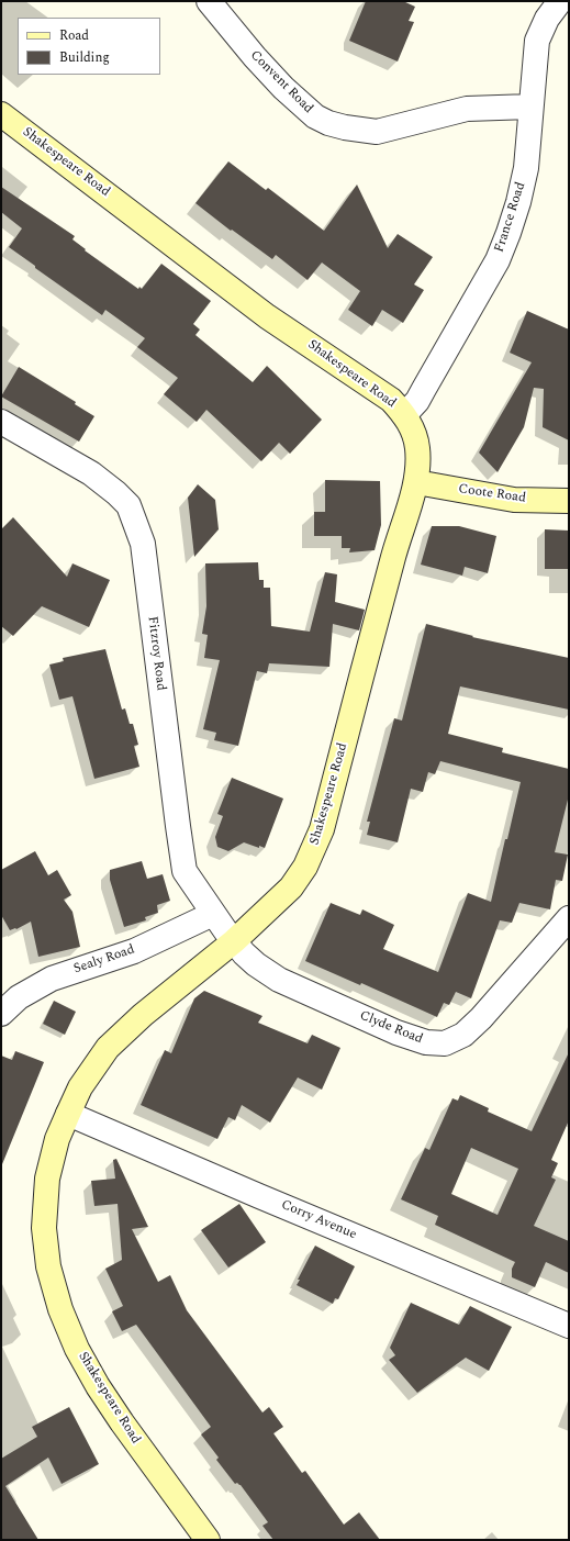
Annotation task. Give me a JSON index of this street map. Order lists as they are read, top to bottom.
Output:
{
  "streets": {
    "street": [
      "Convent Road",
      "Shakespeare Road",
      "France Road",
      "Coote Road",
      "Fitzroy Road",
      "Sealy Road",
      "Clyde Road",
      "Corry Avenue"
    ]
  },
  "crossings": [
    ["Convent Road", "France Road"],
    ["Shakespeare Road", "France Road"],
    ["Shakespeare Road", "Coote Road"],
    ["Shakespeare Road", "Fitzroy Road"],
    ["Shakespeare Road", "Clyde Road"],
    ["Shakespeare Road", "Corry Avenue"],
    ["Fitzroy Road", "Sealy Road"],
    ["Fitzroy Road", "Clyde Road"]
  ],
  "legend": ["Road", "Building"]
}
